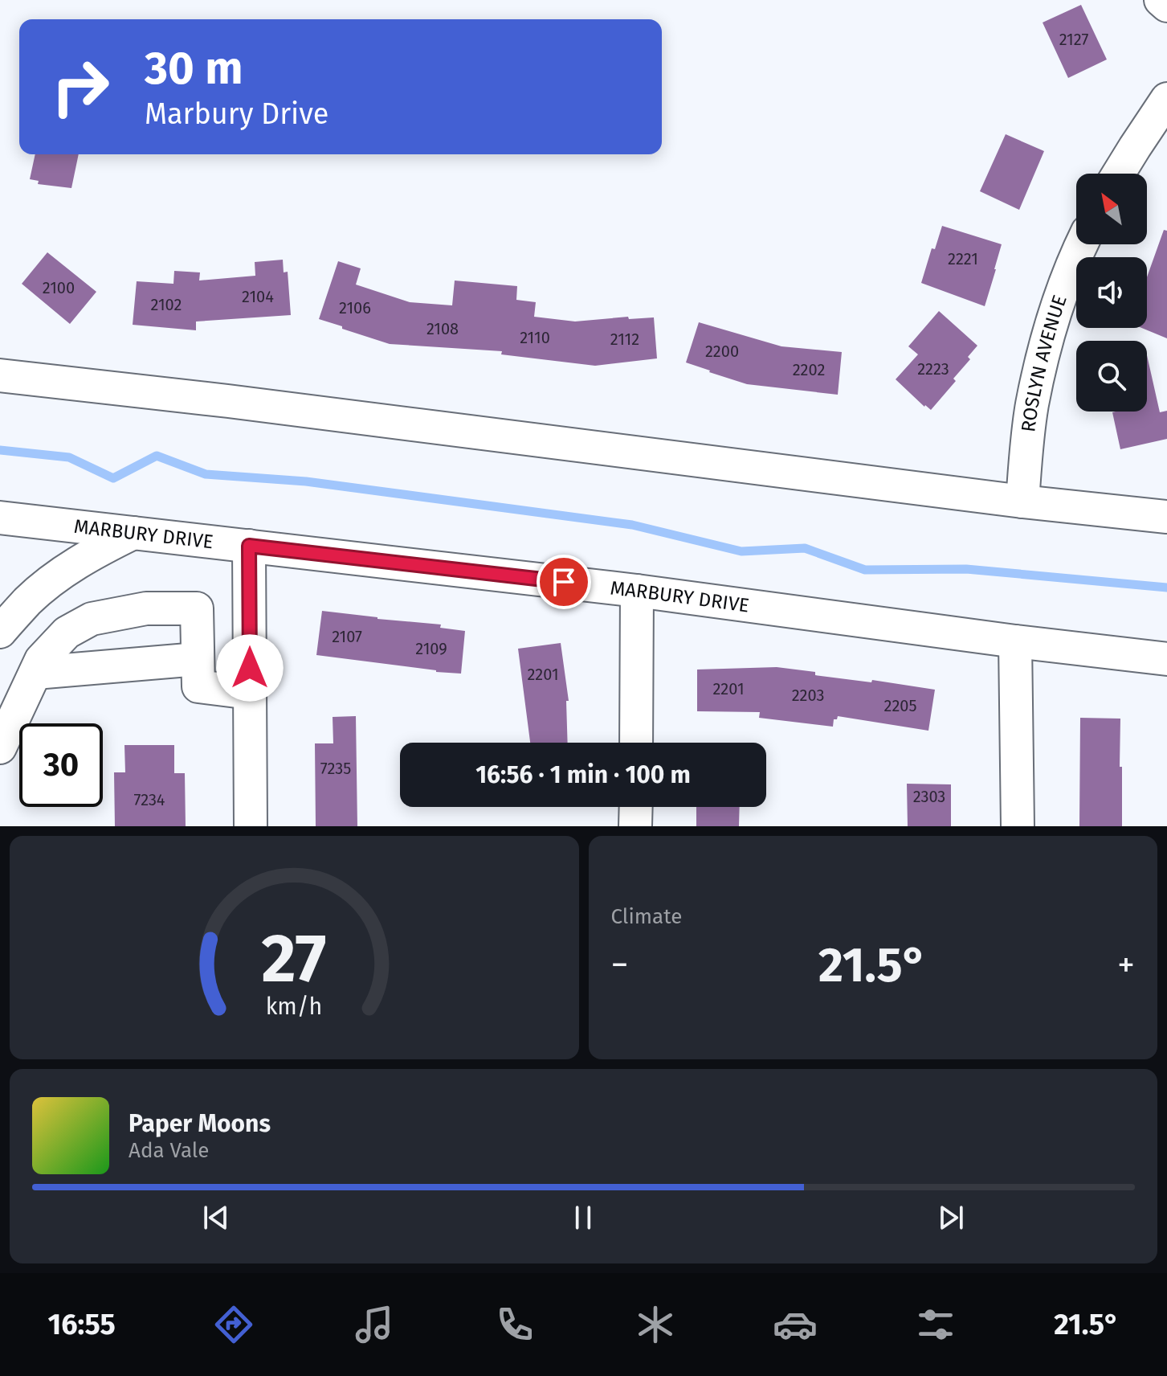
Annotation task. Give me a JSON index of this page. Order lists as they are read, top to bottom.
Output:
{
  "streets": {
    "street": ["ROSLYN AVENUE", "MARBURY DRIVE"]
  },
  "house_numbers": [
    "2127",
    "2221",
    "2100",
    "2104",
    "2102",
    "2106",
    "2108",
    "2110",
    "2112",
    "2200",
    "2223",
    "2202",
    "2107",
    "2109",
    "2201",
    "2201",
    "2203",
    "2205",
    "7235",
    "2303",
    "7234"
  ],
  "north": "top left",
  "page": {
    "turn": ["30 m", "Marbury Drive"],
    "limit": "30",
    "trip": "16:56 · 1 min · 100 m",
    "tile": "Climate",
    "heat": ["−", "21.5°", "+"],
    "song": ["Paper Moons", "Ada Vale"],
    "tabs": ["16:55", "21.5°"],
    "gauge": ["27", "km/h"]
  }
}
